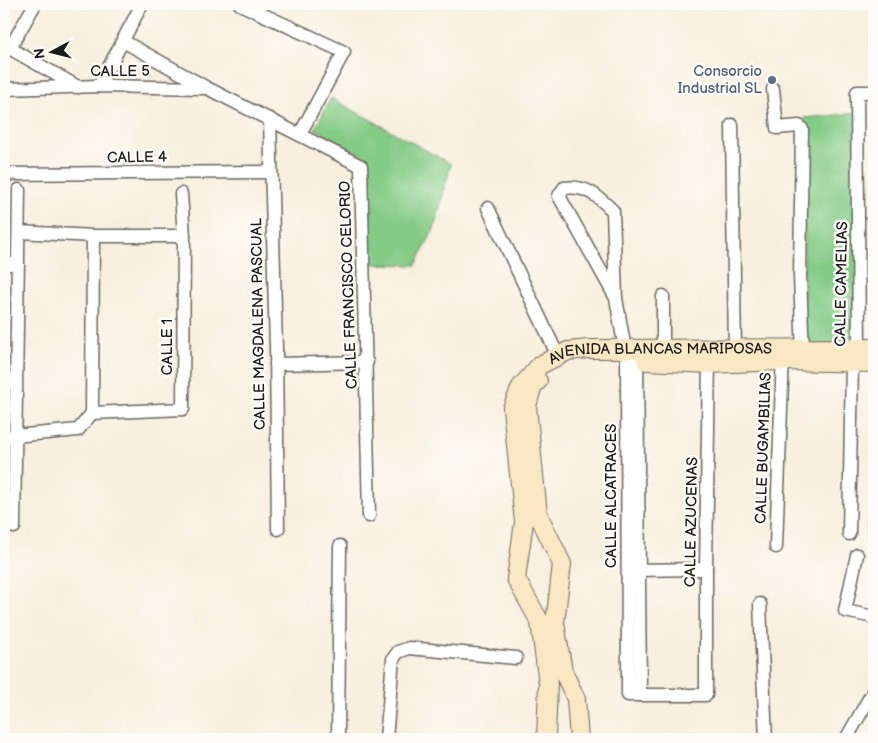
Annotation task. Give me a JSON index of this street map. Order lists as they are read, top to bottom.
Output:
{
  "streets": {
    "street": [
      "CALLE 5",
      "CALLE 4",
      "CALLE CAMELIAS",
      "CALLE FRANCISCO CELORIO",
      "CALLE MAGDALENA PASCUAL",
      "CALLE 1",
      "AVENIDA BLANCAS MARIPOSAS",
      "CALLE BUGAMBILIAS",
      "CALLE ALCATRACES",
      "CALLE AZUCENAS"
    ]
  },
  "crossings": [
    ["CALLE 5", "CALLE FRANCISCO CELORIO"],
    ["CALLE 4", "CALLE MAGDALENA PASCUAL"],
    ["CALLE CAMELIAS", "AVENIDA BLANCAS MARIPOSAS"],
    ["CALLE FRANCISCO CELORIO", "CALLE MAGDALENA PASCUAL"],
    ["AVENIDA BLANCAS MARIPOSAS", "CALLE BUGAMBILIAS"],
    ["AVENIDA BLANCAS MARIPOSAS", "CALLE ALCATRACES"],
    ["AVENIDA BLANCAS MARIPOSAS", "CALLE AZUCENAS"],
    ["CALLE ALCATRACES", "CALLE AZUCENAS"]
  ],
  "places": ["Consorcio Industrial SL"],
  "north": "left"
}
